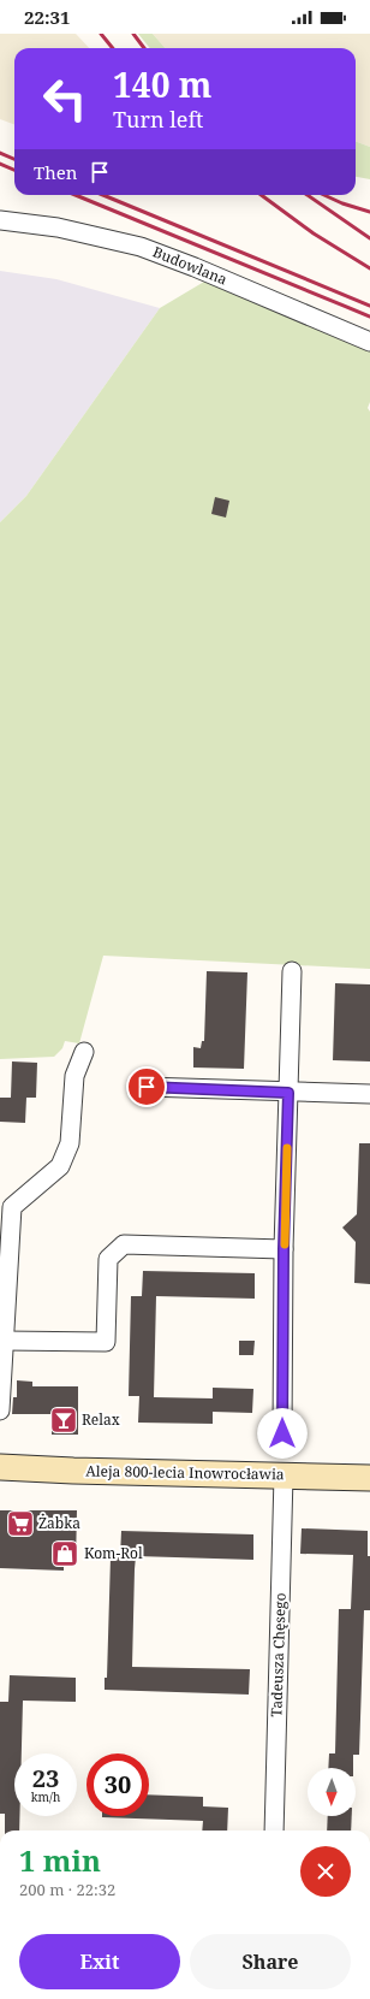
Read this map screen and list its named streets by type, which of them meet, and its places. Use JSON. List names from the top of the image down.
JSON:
{
  "streets": {
    "street": ["Budowlana", "Aleja 800-lecia Inowrocławia", "Tadeusza Chęsego"]
  },
  "crossings": [
    ["Aleja 800-lecia Inowrocławia", "Tadeusza Chęsego"]
  ],
  "places": {
    "bar": ["Relax"],
    "supermarket": ["Żabka"],
    "shop": ["Kom-Rol"]
  },
  "north": "bottom",
  "page": {
    "status": "22:31",
    "turn": ["140 m", "Turn left"],
    "then": "Then",
    "speed": "23 km/h",
    "limit": "30",
    "heading": ["1 min", "200 m · 22:32"],
    "buttons": ["Exit", "Share"]
  }
}
